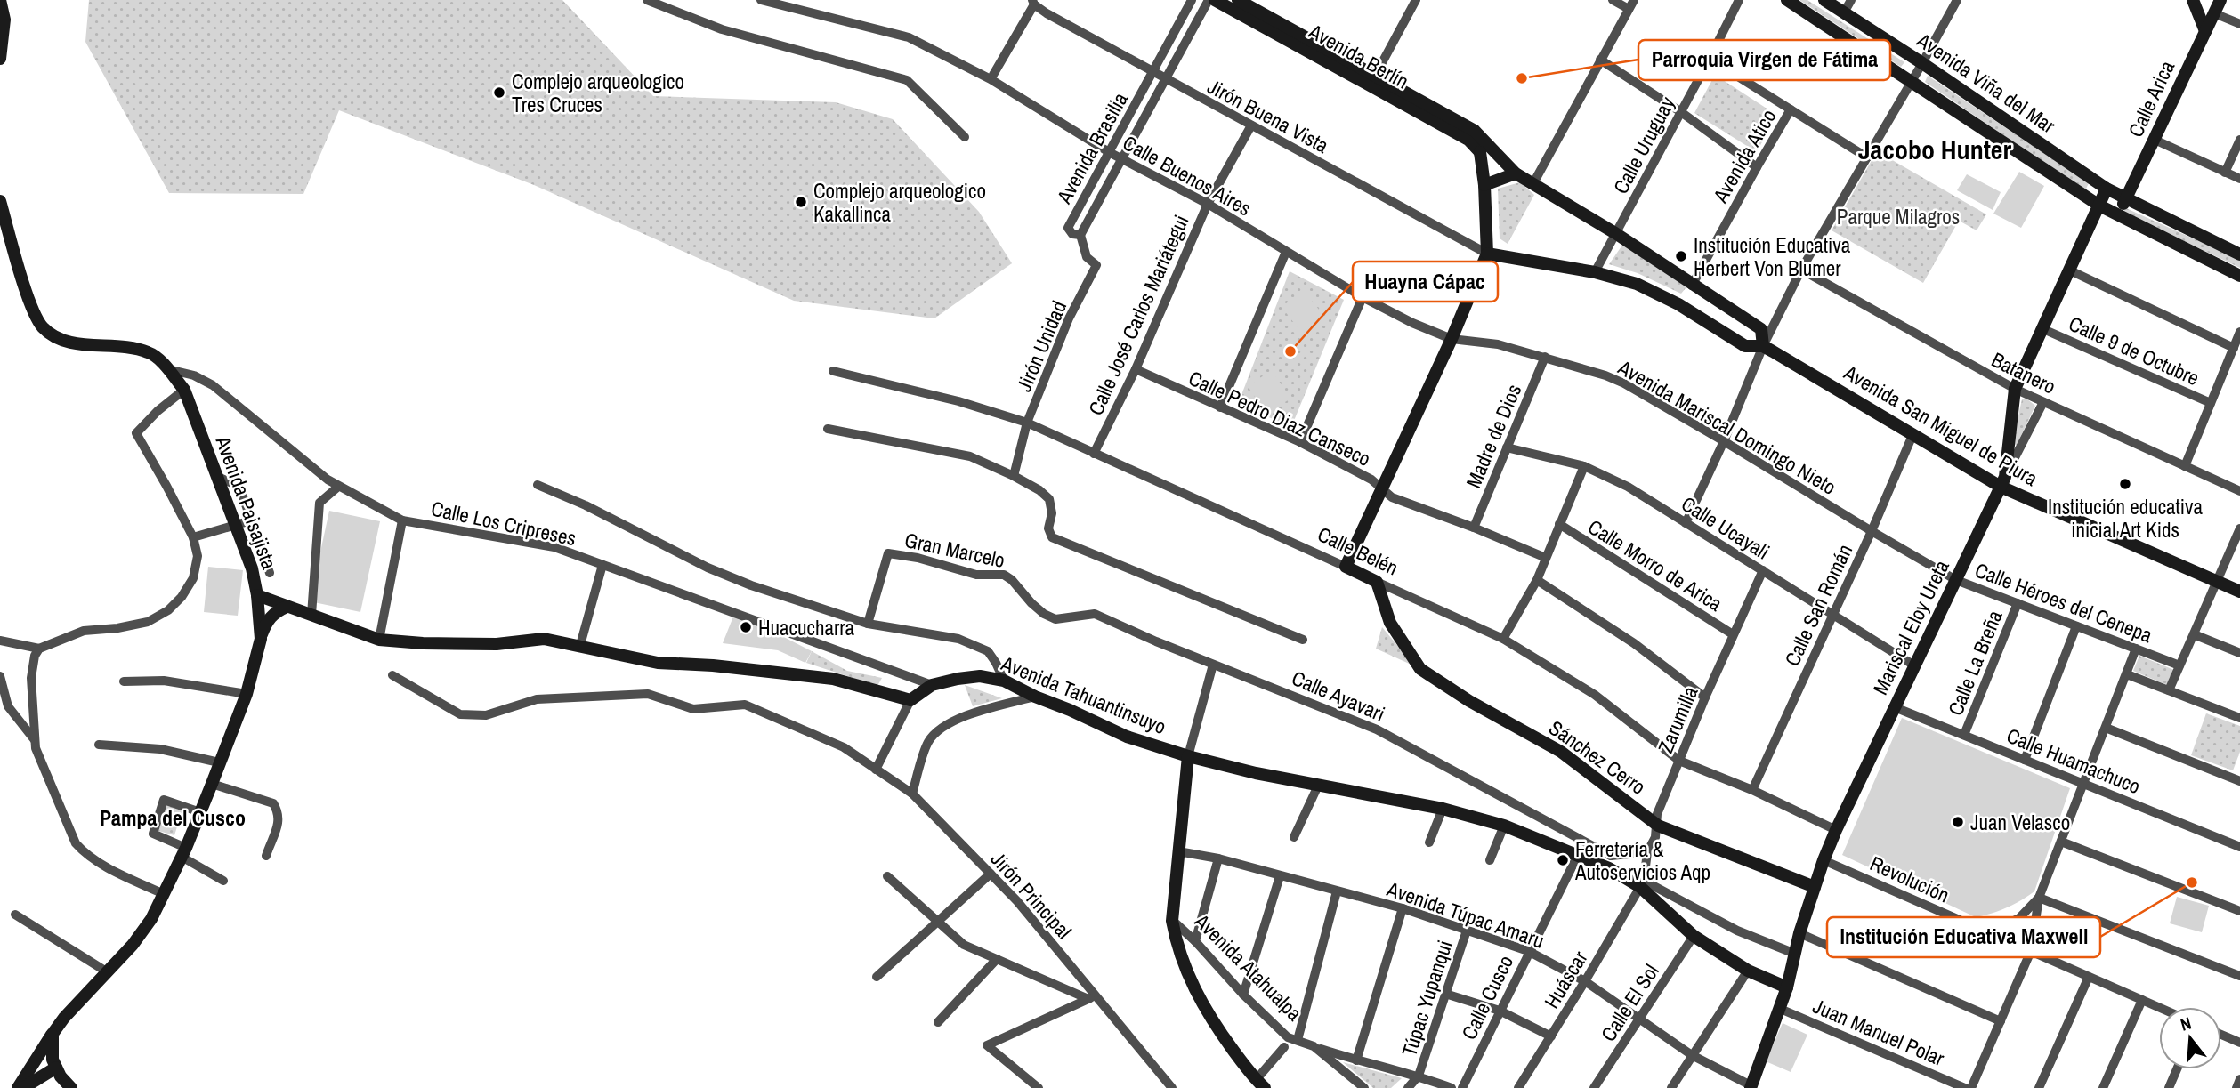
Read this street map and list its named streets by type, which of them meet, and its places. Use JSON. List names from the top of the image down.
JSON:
{
  "streets": {
    "street": [
      "Avenida Berlín",
      "Avenida Viña del Mar",
      "Calle Arica",
      "Jirón Buena Vista",
      "Calle Uruguay",
      "Avenida Brasilia",
      "Avenida Atico",
      "Calle Buenos Aires",
      "Calle José Carlos Mariátegui",
      "Jirón Unidad",
      "Calle 9 de Octubre",
      "Batanero",
      "Calle Pedro Diaz Canseco",
      "Avenida San Miguel de Piura",
      "Avenida Mariscal Domingo Nieto",
      "Madre de Dios",
      "Avenida Paisajista",
      "Calle Los Cripreses",
      "Calle Ucayali",
      "Gran Marcelo",
      "Calle Belén",
      "Calle Morro de Arica",
      "Calle Héroes del Cenepa",
      "Calle San Román",
      "Mariscal Eloy Ureta",
      "Calle La Breña",
      "Avenida Tahuantinsuyo",
      "Calle Ayavari",
      "Zarumilla",
      "Sánchez Cerro",
      "Calle Huamachuco",
      "Revolución",
      "Jirón Principal",
      "Avenida Túpac Amaru",
      "Avenida Atahualpa",
      "Huáscar",
      "Calle Cusco",
      "Túpac Yupanqui",
      "Calle El Sol",
      "Juan Manuel Polar"
    ]
  },
  "crossings": [
    ["Avenida Viña del Mar", "Calle Arica"],
    ["Avenida Viña del Mar", "Mariscal Eloy Ureta"],
    ["Jirón Buena Vista", "Avenida Brasilia"],
    ["Jirón Buena Vista", "Calle José Carlos Mariátegui"],
    ["Jirón Buena Vista", "Avenida San Miguel de Piura"],
    ["Calle Uruguay", "Avenida San Miguel de Piura"],
    ["Avenida Brasilia", "Calle Buenos Aires"],
    ["Avenida Brasilia", "Jirón Unidad"],
    ["Calle Buenos Aires", "Calle José Carlos Mariátegui"],
    ["Calle Buenos Aires", "Avenida Mariscal Domingo Nieto"],
    ["Calle José Carlos Mariátegui", "Calle Pedro Diaz Canseco"],
    ["Calle José Carlos Mariátegui", "Calle Belén"],
    ["Jirón Unidad", "Calle Belén"],
    ["Calle 9 de Octubre", "Mariscal Eloy Ureta"],
    ["Batanero", "Mariscal Eloy Ureta"],
    ["Calle Pedro Diaz Canseco", "Madre de Dios"],
    ["Avenida San Miguel de Piura", "Calle San Román"],
    ["Avenida San Miguel de Piura", "Mariscal Eloy Ureta"],
    ["Avenida Mariscal Domingo Nieto", "Madre de Dios"],
    ["Avenida Mariscal Domingo Nieto", "Calle Héroes del Cenepa"],
    ["Avenida Mariscal Domingo Nieto", "Calle San Román"],
    ["Madre de Dios", "Calle Ucayali"],
    ["Avenida Paisajista", "Calle Los Cripreses"],
    ["Calle Los Cripreses", "Avenida Tahuantinsuyo"],
    ["Calle Ucayali", "Calle San Román"],
    ["Calle Ucayali", "Mariscal Eloy Ureta"],
    ["Calle Ucayali", "Zarumilla"],
    ["Gran Marcelo", "Calle Ayavari"],
    ["Calle Belén", "Calle San Román"],
    ["Calle Belén", "Mariscal Eloy Ureta"],
    ["Calle Belén", "Zarumilla"],
    ["Calle Belén", "Sánchez Cerro"],
    ["Calle Morro de Arica", "Zarumilla"],
    ["Calle Héroes del Cenepa", "Calle San Román"],
    ["Calle Héroes del Cenepa", "Mariscal Eloy Ureta"],
    ["Calle Héroes del Cenepa", "Calle La Breña"],
    ["Mariscal Eloy Ureta", "Avenida Tahuantinsuyo"],
    ["Mariscal Eloy Ureta", "Sánchez Cerro"],
    ["Mariscal Eloy Ureta", "Calle Huamachuco"],
    ["Mariscal Eloy Ureta", "Revolución"],
    ["Mariscal Eloy Ureta", "Avenida Túpac Amaru"],
    ["Mariscal Eloy Ureta", "Juan Manuel Polar"],
    ["Calle La Breña", "Calle Huamachuco"],
    ["Avenida Tahuantinsuyo", "Calle Ayavari"],
    ["Avenida Tahuantinsuyo", "Zarumilla"],
    ["Avenida Tahuantinsuyo", "Avenida Atahualpa"],
    ["Avenida Tahuantinsuyo", "Huáscar"],
    ["Avenida Tahuantinsuyo", "Calle Cusco"],
    ["Avenida Tahuantinsuyo", "Calle El Sol"],
    ["Zarumilla", "Sánchez Cerro"],
    ["Zarumilla", "Huáscar"],
    ["Avenida Túpac Amaru", "Avenida Atahualpa"],
    ["Avenida Túpac Amaru", "Huáscar"],
    ["Avenida Túpac Amaru", "Calle Cusco"],
    ["Avenida Túpac Amaru", "Túpac Yupanqui"],
    ["Avenida Túpac Amaru", "Calle El Sol"]
  ],
  "districts": ["Jacobo Hunter", "Pampa del Cusco"],
  "parks": ["Parque Milagros"],
  "places": [
    "Parroquia Virgen de Fátima",
    "Complejo arqueologico Tres Cruces",
    "Complejo arqueologico Kakallinca",
    "Institución Educativa Herbert Von Blumer",
    "Huayna Cápac",
    "Institución educativa inicial Art Kids",
    "Huacucharra",
    "Juan Velasco",
    "Ferretería & Autoservicios Aqp",
    "Institución Educativa Maxwell"
  ],
  "north": "top"
}
